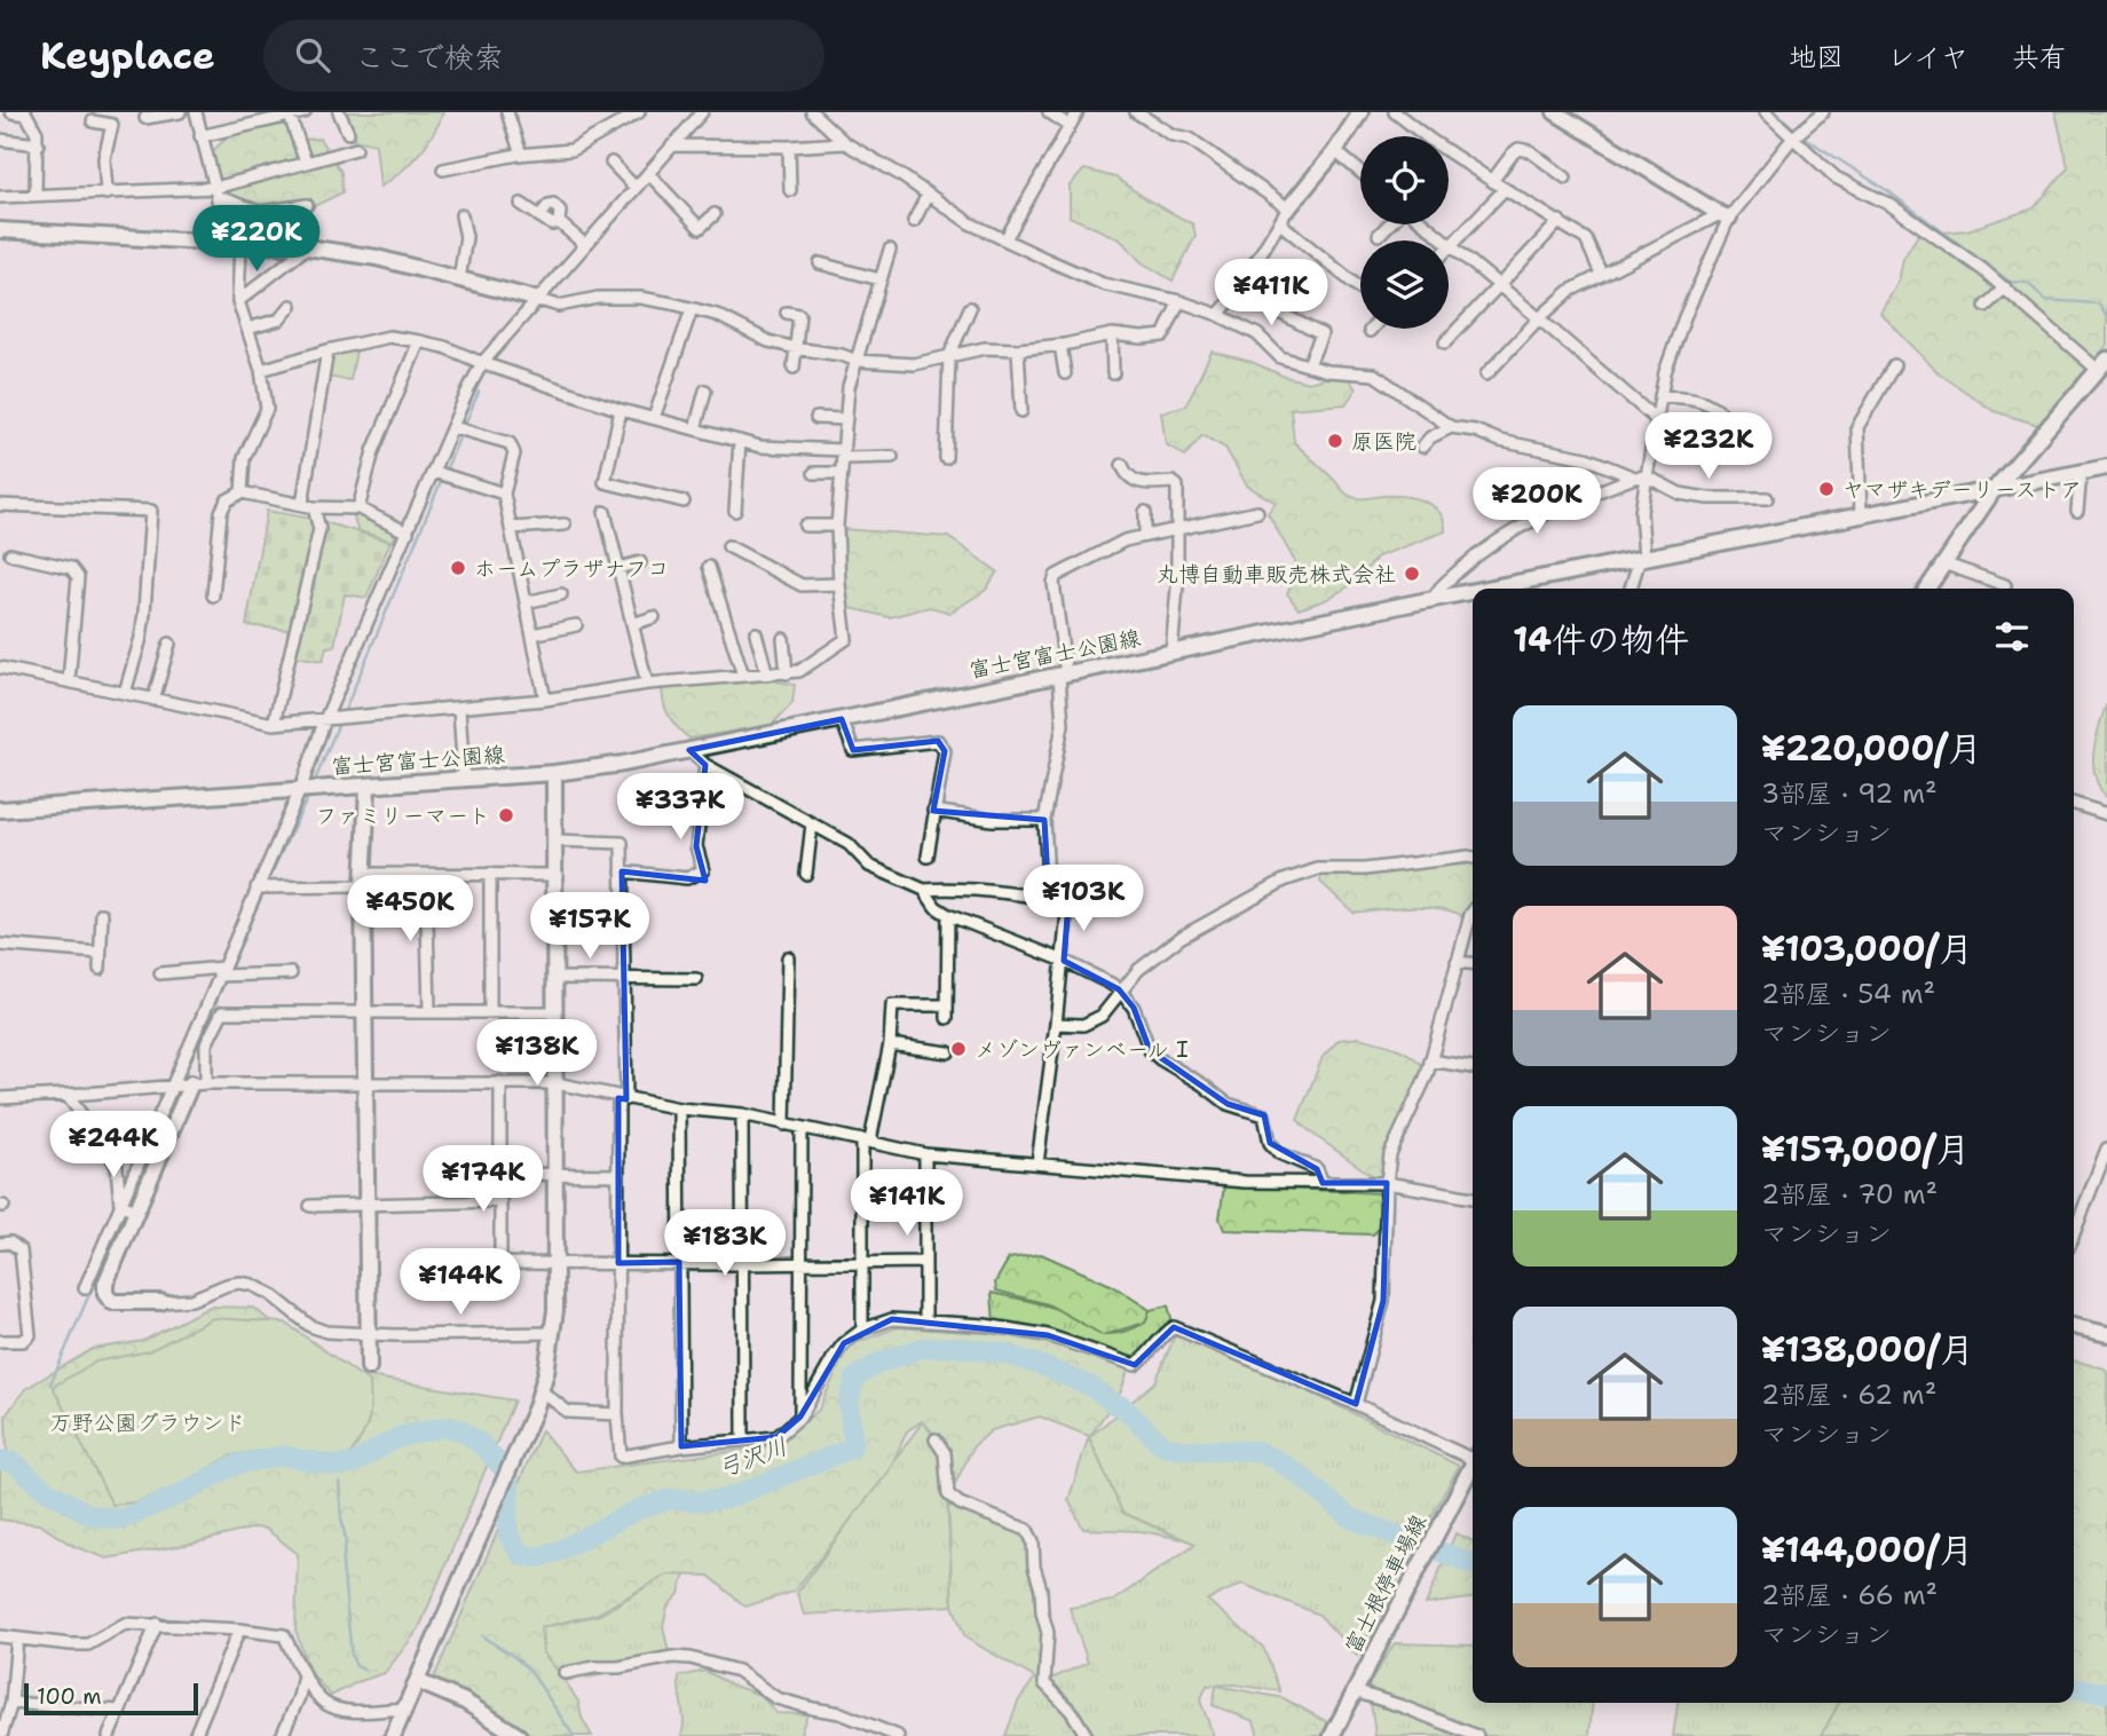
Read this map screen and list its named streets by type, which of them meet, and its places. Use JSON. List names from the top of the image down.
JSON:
{
  "streets": {
    "street": ["富士宮富士公園線", "富士根停車場線"]
  },
  "water": ["弓沢川"],
  "parks": ["万野公園グラウンド"],
  "places": [
    "原医院",
    "ヤマザキデーリーストア",
    "ホームプラザナフコ",
    "丸博自動車販売株式会社",
    "ファミリーマート",
    "メゾンヴァンベール I"
  ],
  "scale_bar": "100 m",
  "page": {
    "header": "Keyplace",
    "search": "ここで検索",
    "nav": ["地図", "レイヤ", "共有"],
    "price": [
      "¥220K",
      "¥411K",
      "¥232K",
      "¥200K",
      "¥337K",
      "¥103K",
      "¥450K",
      "¥157K",
      "¥138K",
      "¥244K",
      "¥174K",
      "¥141K",
      "¥183K",
      "¥144K"
    ],
    "heading": "14件の物件",
    "list": [
      {
        "name": "¥220,000/月",
        "note": "3部屋 · 92 m² · マンション"
      },
      {
        "name": "¥103,000/月",
        "note": "2部屋 · 54 m² · マンション"
      },
      {
        "name": "¥157,000/月",
        "note": "2部屋 · 70 m² · マンション"
      },
      {
        "name": "¥138,000/月",
        "note": "2部屋 · 62 m² · マンション"
      },
      {
        "name": "¥144,000/月",
        "note": "2部屋 · 66 m² · マンション"
      }
    ],
    "scale": "100 m"
  }
}
